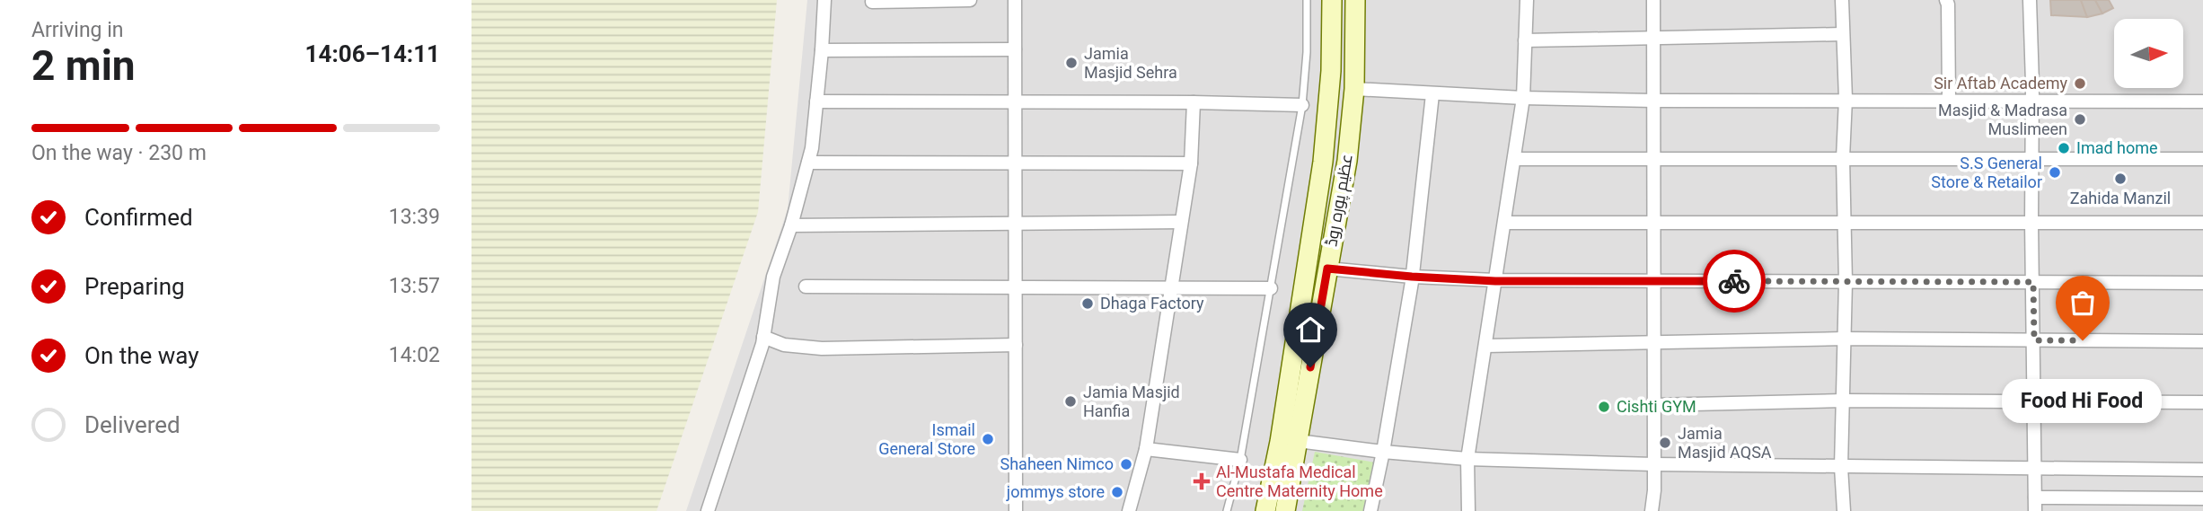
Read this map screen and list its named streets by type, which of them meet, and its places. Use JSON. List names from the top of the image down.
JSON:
{
  "streets": {
    "main road": ["عظیم پورہ روڈ"]
  },
  "places": {
    "other": [
      "Jamia Masjid Sehra",
      "Sir Aftab Academy",
      "Masjid & Madrasa Muslimeen",
      "Imad home",
      "S.S General Store & Retailor",
      "Zahida Manzil",
      "Dhaga Factory",
      "Food Hi Food",
      "Jamia Masjid Hanfia",
      "Cishti GYM",
      "Ismail General Store",
      "Jamia Masjid AQSA",
      "Shaheen Nimco",
      "jommys store"
    ],
    "health": ["Al-Mustafa Medical Centre Maternity Home"]
  },
  "north": "right",
  "page": {
    "heading": ["2 min", "Arriving in", "14:06–14:11"],
    "bar": "On the way · 230 m",
    "list": [
      ["Confirmed", "13:39"],
      ["Preparing", "13:57"],
      ["On the way", "14:02"],
      "Delivered"
    ],
    "bubble": "Food Hi Food"
  }
}
